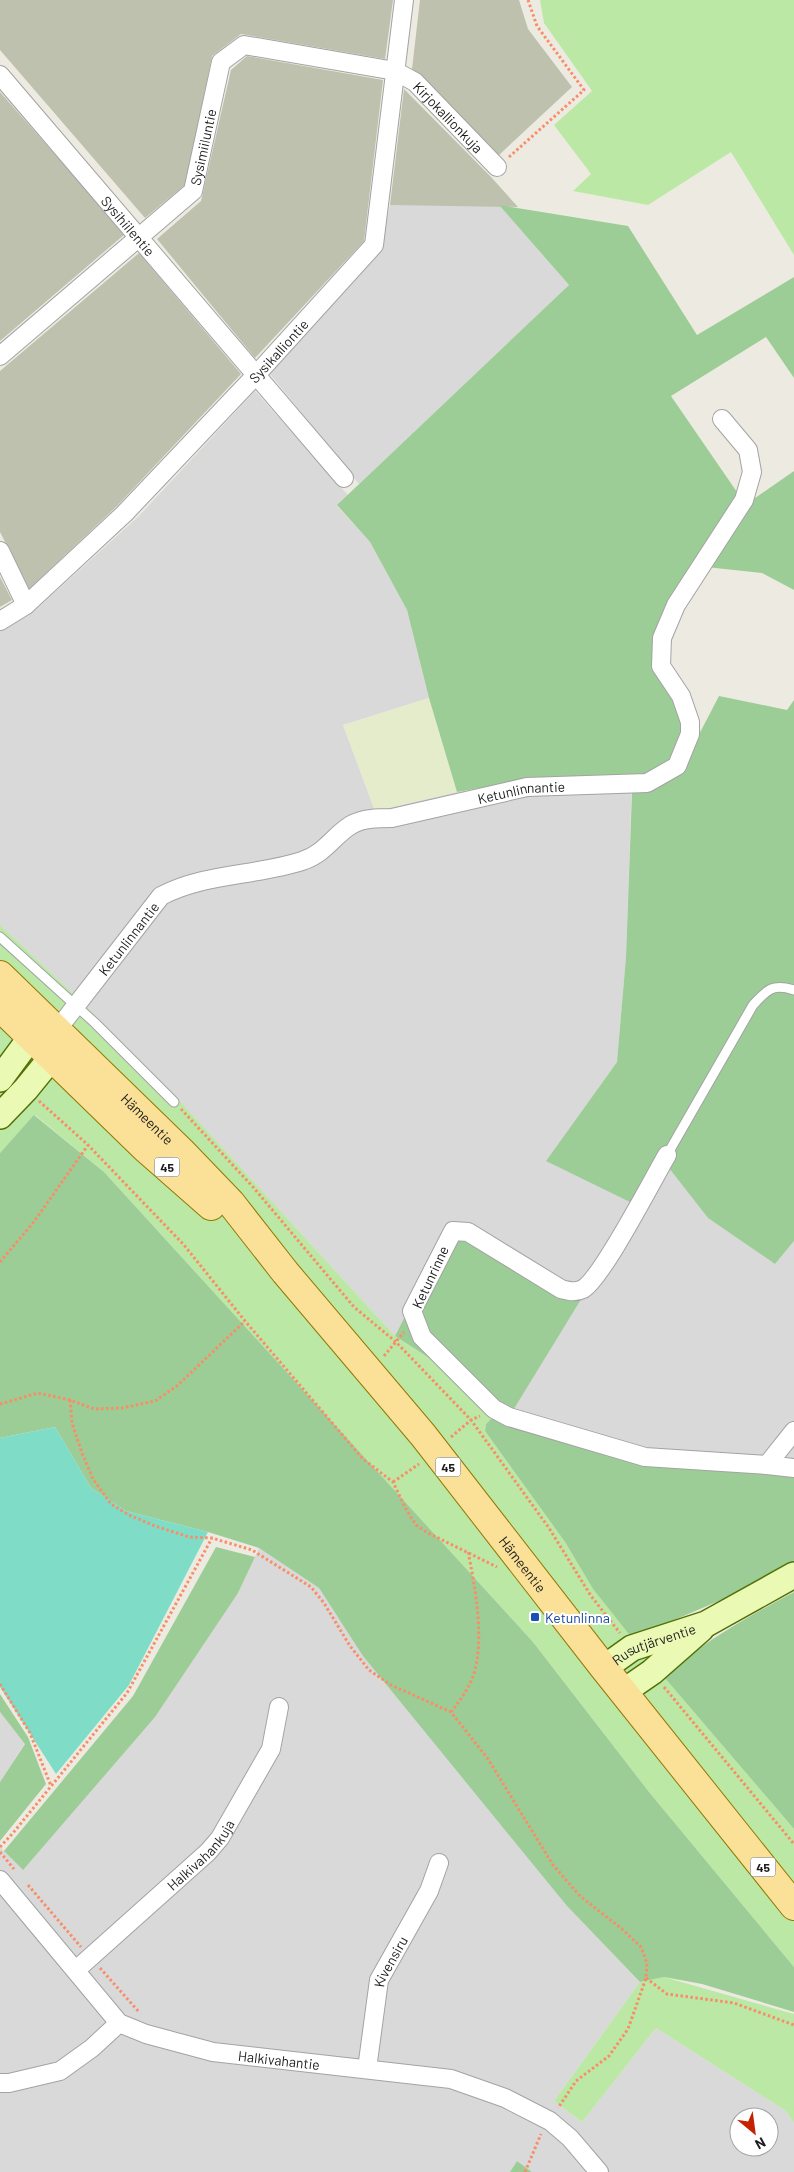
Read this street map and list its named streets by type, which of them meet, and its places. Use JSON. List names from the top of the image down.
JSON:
{
  "streets": {
    "main road": ["Hämeentie", "45", "Rusutjärventie"],
    "street": [
      "Kirjokallionkuja",
      "Sysimiiluntie",
      "Sysihiilentie",
      "Sysikalliontie",
      "Ketunlinnantie",
      "Ketunrinne",
      "Halkivahankuja",
      "Kivensiru",
      "Halkivahantie"
    ]
  },
  "crossings": [
    ["Kirjokallionkuja", "Sysimiiluntie"],
    ["Kirjokallionkuja", "Sysikalliontie"],
    ["Sysimiiluntie", "Sysihiilentie"],
    ["Sysimiiluntie", "Sysikalliontie"],
    ["Sysihiilentie", "Sysikalliontie"],
    ["Ketunlinnantie", "Hämeentie"],
    ["Hämeentie", "Rusutjärventie"],
    ["Halkivahankuja", "Halkivahantie"],
    ["Kivensiru", "Halkivahantie"]
  ],
  "places": {
    "transit": ["Ketunlinna"]
  },
  "north": "bottom right"
}
